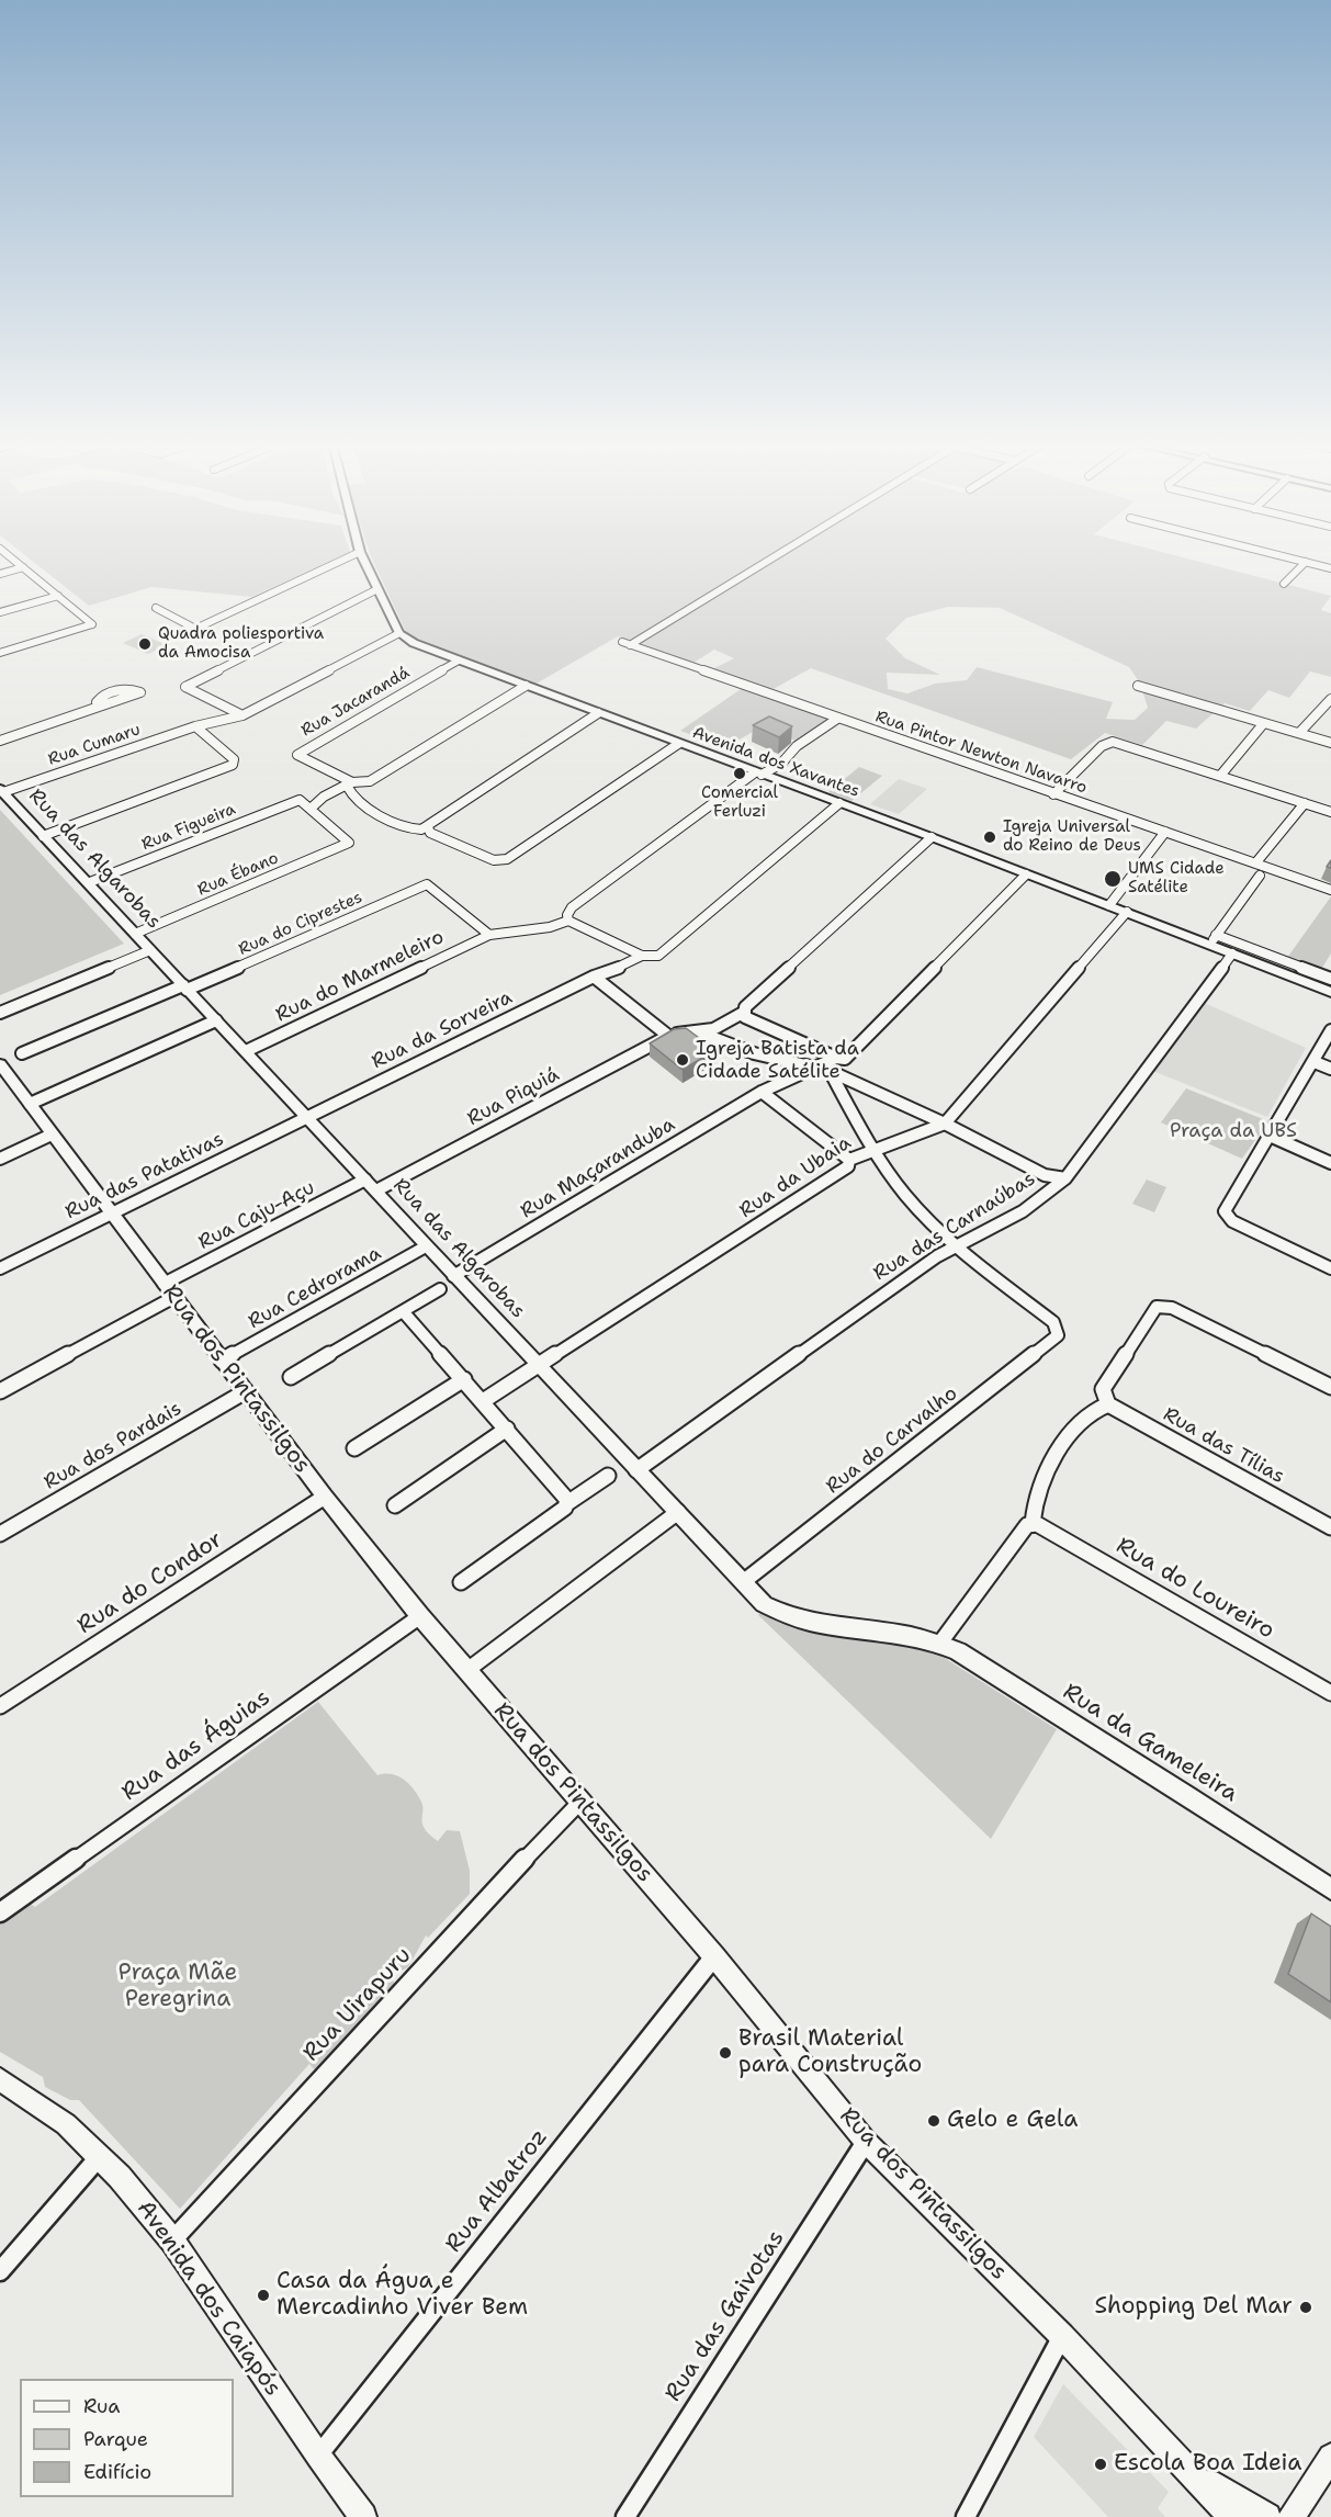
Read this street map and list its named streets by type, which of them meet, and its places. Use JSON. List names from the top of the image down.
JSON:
{
  "streets": {
    "street": [
      "Rua Jacarandá",
      "Rua Cumaru",
      "Rua Pintor Newton Navarro",
      "Avenida dos Xavantes",
      "Rua Figueira",
      "Rua das Algarobas",
      "Rua Ébano",
      "Rua do Ciprestes",
      "Rua do Marmeleiro",
      "Rua da Sorveira",
      "Rua Piquiá",
      "Rua Maçaranduba",
      "Rua das Patativas",
      "Rua da Ubaia",
      "Rua Caju-Açu",
      "Rua das Carnaúbas",
      "Rua Cedrorama",
      "Rua dos Pintassilgos",
      "Rua do Carvalho",
      "Rua dos Pardais",
      "Rua das Tílias",
      "Rua do Condor",
      "Rua do Loureiro",
      "Rua da Gameleira",
      "Rua das Águias",
      "Rua Uirapuru",
      "Rua Albatroz",
      "Avenida dos Caiapós",
      "Rua das Gaivotas"
    ]
  },
  "crossings": [
    ["Rua Jacarandá", "Avenida dos Xavantes"],
    ["Rua Cumaru", "Rua das Algarobas"],
    ["Avenida dos Xavantes", "Rua da Sorveira"],
    ["Avenida dos Xavantes", "Rua das Carnaúbas"],
    ["Rua Figueira", "Rua das Algarobas"],
    ["Rua Figueira", "Rua Ébano"],
    ["Rua das Algarobas", "Rua Ébano"],
    ["Rua das Algarobas", "Rua do Ciprestes"],
    ["Rua das Algarobas", "Rua do Marmeleiro"],
    ["Rua das Algarobas", "Rua da Sorveira"],
    ["Rua das Algarobas", "Rua Piquiá"],
    ["Rua das Algarobas", "Rua Maçaranduba"],
    ["Rua das Algarobas", "Rua das Patativas"],
    ["Rua das Algarobas", "Rua da Ubaia"],
    ["Rua das Algarobas", "Rua Caju-Açu"],
    ["Rua das Algarobas", "Rua das Carnaúbas"],
    ["Rua das Algarobas", "Rua Cedrorama"],
    ["Rua das Algarobas", "Rua do Carvalho"],
    ["Rua das Algarobas", "Rua da Gameleira"],
    ["Rua do Ciprestes", "Rua do Marmeleiro"],
    ["Rua da Sorveira", "Rua das Patativas"],
    ["Rua das Patativas", "Rua dos Pintassilgos"],
    ["Rua Caju-Açu", "Rua dos Pintassilgos"],
    ["Rua das Carnaúbas", "Rua do Carvalho"],
    ["Rua Cedrorama", "Rua dos Pintassilgos"],
    ["Rua dos Pintassilgos", "Rua dos Pardais"],
    ["Rua dos Pintassilgos", "Rua do Condor"],
    ["Rua dos Pintassilgos", "Rua das Águias"],
    ["Rua dos Pintassilgos", "Rua Uirapuru"],
    ["Rua dos Pintassilgos", "Rua Albatroz"],
    ["Rua dos Pintassilgos", "Rua das Gaivotas"],
    ["Rua Uirapuru", "Avenida dos Caiapós"],
    ["Rua Albatroz", "Avenida dos Caiapós"]
  ],
  "parks": ["Praça da UBS", "Praça Mãe Peregrina"],
  "places": [
    "Quadra poliesportiva da Amocisa",
    "Comercial Ferluzi",
    "Igreja Universal do Reino de Deus",
    "UMS Cidade Satélite",
    "Igreja Batista da Cidade Satélite",
    "Brasil Material para Construção",
    "Gelo e Gela",
    "Casa da Água e Mercadinho Viver Bem",
    "Shopping Del Mar",
    "Escola Boa Ideia"
  ],
  "legend": ["Rua", "Parque", "Edifício"]
}
